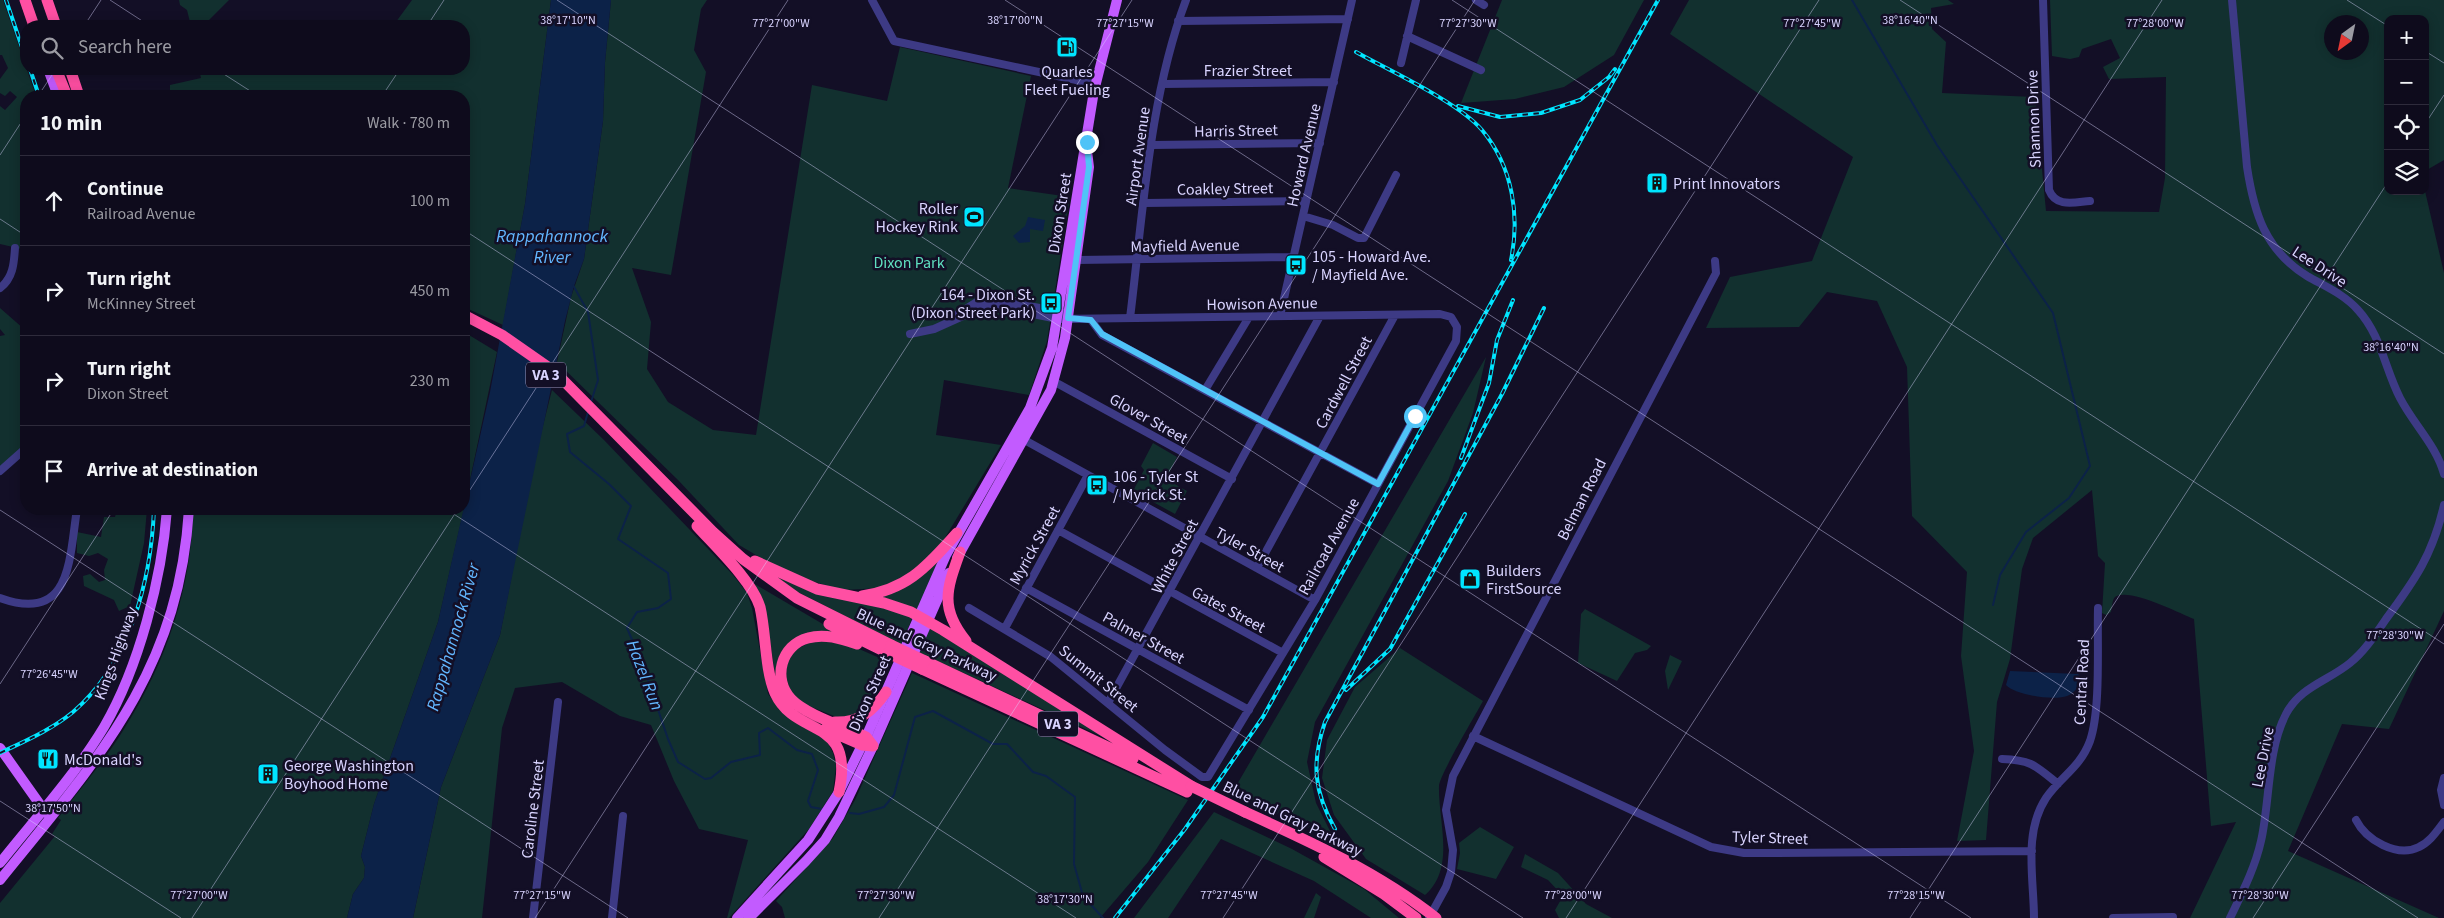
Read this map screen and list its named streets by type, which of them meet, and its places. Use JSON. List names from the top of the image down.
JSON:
{
  "streets": {
    "highway": ["VA 3", "Blue and Gray Parkway"],
    "main road": ["Dixon Street", "Kings Highway"],
    "street": [
      "Frazier Street",
      "Shannon Drive",
      "Harris Street",
      "Howard Avenue",
      "Airport Avenue",
      "Coakley Street",
      "Mayfield Avenue",
      "Lee Drive",
      "Howison Avenue",
      "Cardwell Street",
      "Glover Street",
      "Belman Road",
      "Myrick Street",
      "Railroad Avenue",
      "Tyler Street",
      "White Street",
      "Gates Street",
      "Palmer Street",
      "Summit Street",
      "Central Road",
      "Caroline Street"
    ]
  },
  "crossings": [
    ["Frazier Street", "Howard Avenue"],
    ["Frazier Street", "Airport Avenue"],
    ["Harris Street", "Howard Avenue"],
    ["Harris Street", "Airport Avenue"],
    ["Howard Avenue", "Coakley Street"],
    ["Howard Avenue", "Mayfield Avenue"],
    ["Howard Avenue", "Howison Avenue"],
    ["Airport Avenue", "Coakley Street"],
    ["Airport Avenue", "Mayfield Avenue"],
    ["Airport Avenue", "Howison Avenue"],
    ["Dixon Street", "Mayfield Avenue"],
    ["Dixon Street", "Howison Avenue"],
    ["Dixon Street", "Glover Street"],
    ["Dixon Street", "Tyler Street"],
    ["Howison Avenue", "Cardwell Street"],
    ["Howison Avenue", "Railroad Avenue"],
    ["Howison Avenue", "White Street"],
    ["Cardwell Street", "Tyler Street"],
    ["Glover Street", "White Street"],
    ["Belman Road", "Tyler Street"],
    ["Belman Road", "Blue and Gray Parkway"],
    ["Myrick Street", "Tyler Street"],
    ["Myrick Street", "Gates Street"],
    ["Myrick Street", "Palmer Street"],
    ["Myrick Street", "Summit Street"],
    ["Railroad Avenue", "Tyler Street"],
    ["Railroad Avenue", "Gates Street"],
    ["Railroad Avenue", "Palmer Street"],
    ["Railroad Avenue", "Summit Street"],
    ["Tyler Street", "White Street"],
    ["Tyler Street", "Central Road"],
    ["White Street", "Gates Street"],
    ["White Street", "Palmer Street"],
    ["White Street", "Summit Street"]
  ],
  "water": ["Rappahannock River", "Hazel Run"],
  "parks": ["Dixon Park"],
  "places": {
    "fuel station": ["Quarles Fleet Fueling"],
    "building": ["Print Innovators", "George Washington Boyhood Home"],
    "sports": ["Roller Hockey Rink"],
    "bus stop": ["105 - Howard Ave. / Mayfield Ave.", "164 - Dixon St. (Dixon Street Park)", "106 - Tyler St / Myrick St."],
    "shop": ["Builders FirstSource"],
    "restaurant": ["McDonald's"]
  },
  "north": "bottom left",
  "page": {
    "map_buttons": ["+", "−"],
    "search": "Search here",
    "heading": ["10 min", "Walk · 780 m"],
    "list": [
      ["Continue", "Railroad Avenue", "100 m"],
      ["Turn right", "McKinney Street", "450 m"],
      ["Turn right", "Dixon Street", "230 m"],
      "Arrive at destination"
    ]
  },
  "coordinates": [
    "38°17'10\"N",
    "38°17'00\"N",
    "38°16'40\"N",
    "77°27'00\"W",
    "77°27'15\"W",
    "77°27'30\"W",
    "77°27'45\"W",
    "77°28'00\"W",
    "77°28'30\"W",
    "77°26'45\"W",
    "38°17'50\"N",
    "77°28'15\"W",
    "38°17'30\"N"
  ]
}
